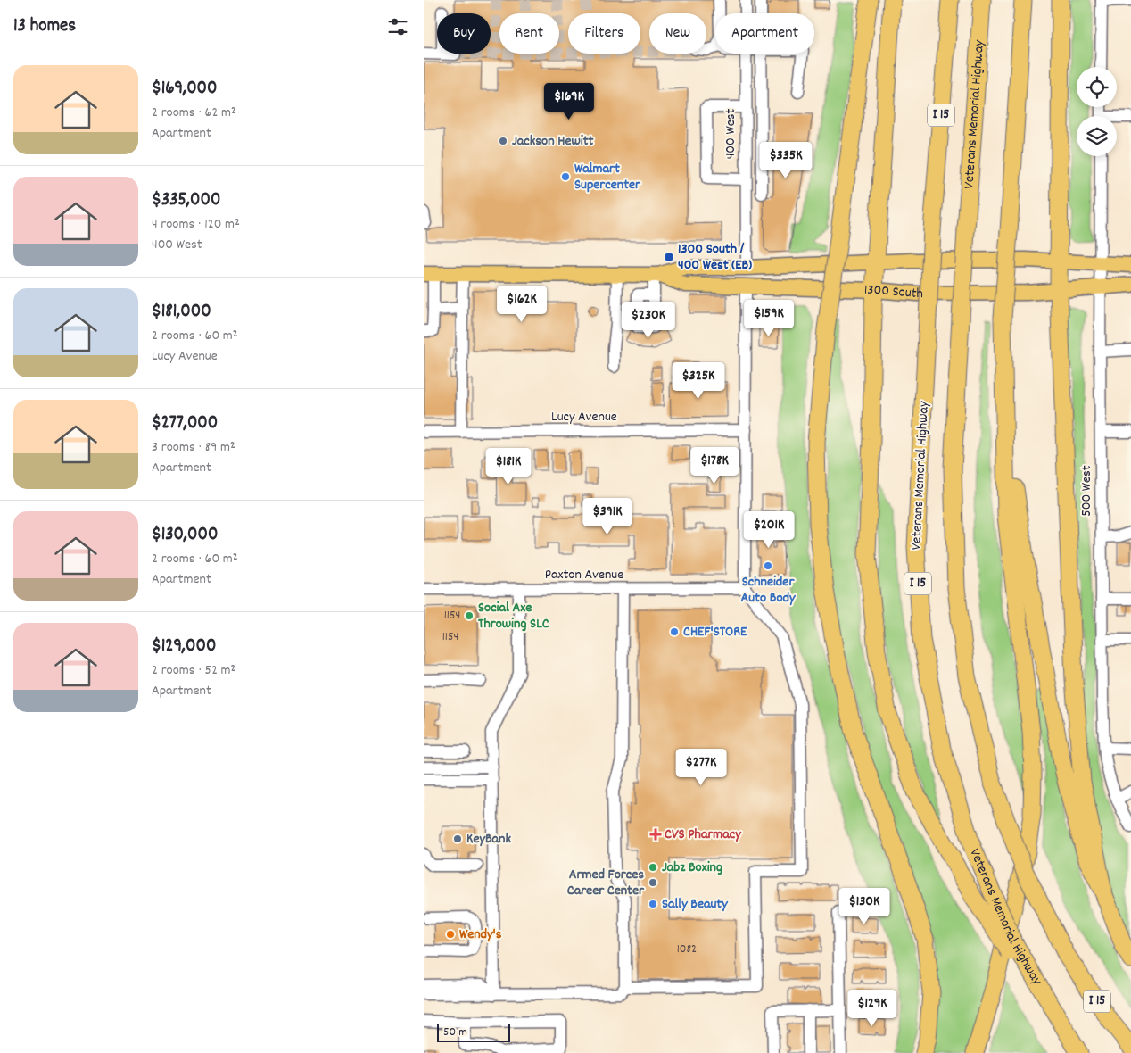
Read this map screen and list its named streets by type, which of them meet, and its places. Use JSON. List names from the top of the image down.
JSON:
{
  "streets": {
    "highway": ["I 15", "Veterans Memorial Highway"],
    "main road": ["1300 South"],
    "street": [
      "400 West",
      "Lucy Avenue",
      "500 West",
      "Paxton Avenue"
    ]
  },
  "crossings": [
    ["400 West", "1300 South"],
    ["1300 South", "500 West"]
  ],
  "places": {
    "other": [
      "Jackson Hewitt",
      "Walmart Supercenter",
      "Schneider Auto Body",
      "Social Axe Throwing SLC",
      "CHEF'STORE",
      "KeyBank",
      "Jabz Boxing",
      "Armed Forces Career Center",
      "Sally Beauty",
      "Wendy's"
    ],
    "transit": ["1300 South / 400 West (EB)"],
    "health": ["CVS Pharmacy"]
  },
  "house_numbers": ["1154", "1154", "1082"],
  "scale_bar": "50 m",
  "page": {
    "heading": "13 homes",
    "chip": [
      "Buy",
      "Rent",
      "Filters",
      "New",
      "Apartment"
    ],
    "list": [
      {
        "name": "$169,000",
        "note": "2 rooms · 62 m² · Apartment"
      },
      {
        "name": "$335,000",
        "note": "4 rooms · 120 m² · 400 West"
      },
      {
        "name": "$181,000",
        "note": "2 rooms · 60 m² · Lucy Avenue"
      },
      {
        "name": "$277,000",
        "note": "3 rooms · 89 m² · Apartment"
      },
      {
        "name": "$130,000",
        "note": "2 rooms · 60 m² · Apartment"
      },
      {
        "name": "$129,000",
        "note": "2 rooms · 52 m² · Apartment"
      }
    ],
    "price": [
      "$169K",
      "$335K",
      "$162K",
      "$159K",
      "$230K",
      "$325K",
      "$178K",
      "$181K",
      "$391K",
      "$201K",
      "$277K",
      "$130K",
      "$129K"
    ],
    "scale": "50 m"
  }
}
